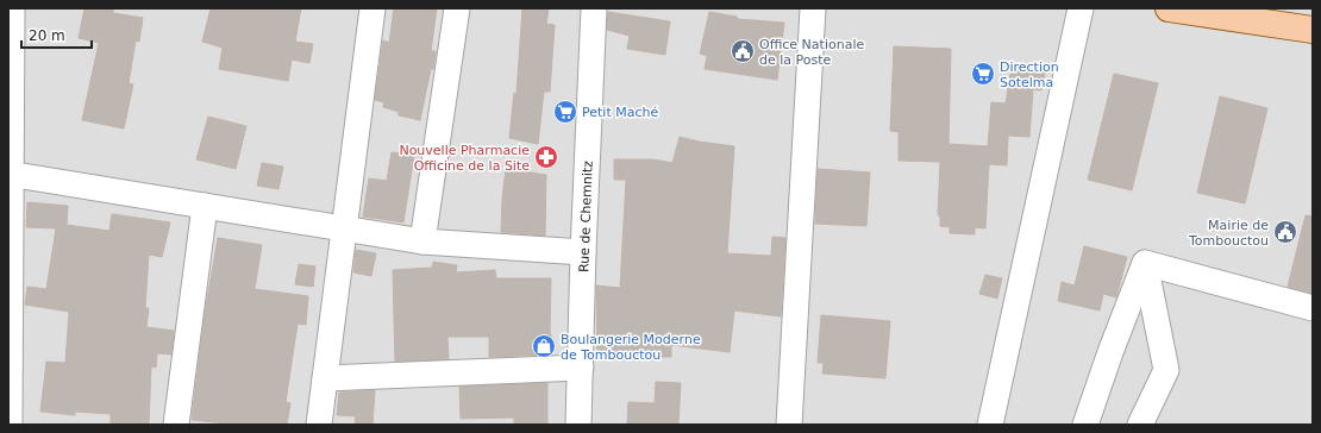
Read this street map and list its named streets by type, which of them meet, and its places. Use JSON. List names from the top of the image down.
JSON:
{
  "streets": {
    "street": ["Rue de Chemnitz"]
  },
  "places": {
    "public building": ["Office Nationale de la Poste", "Mairie de Tombouctou"],
    "supermarket": ["Direction Sotelma", "Petit Maché"],
    "pharmacy": ["Nouvelle Pharmacie Officine de la Site"],
    "shop": ["Boulangerie Moderne de Tombouctou"]
  },
  "scale_bar": "20 m"
}
